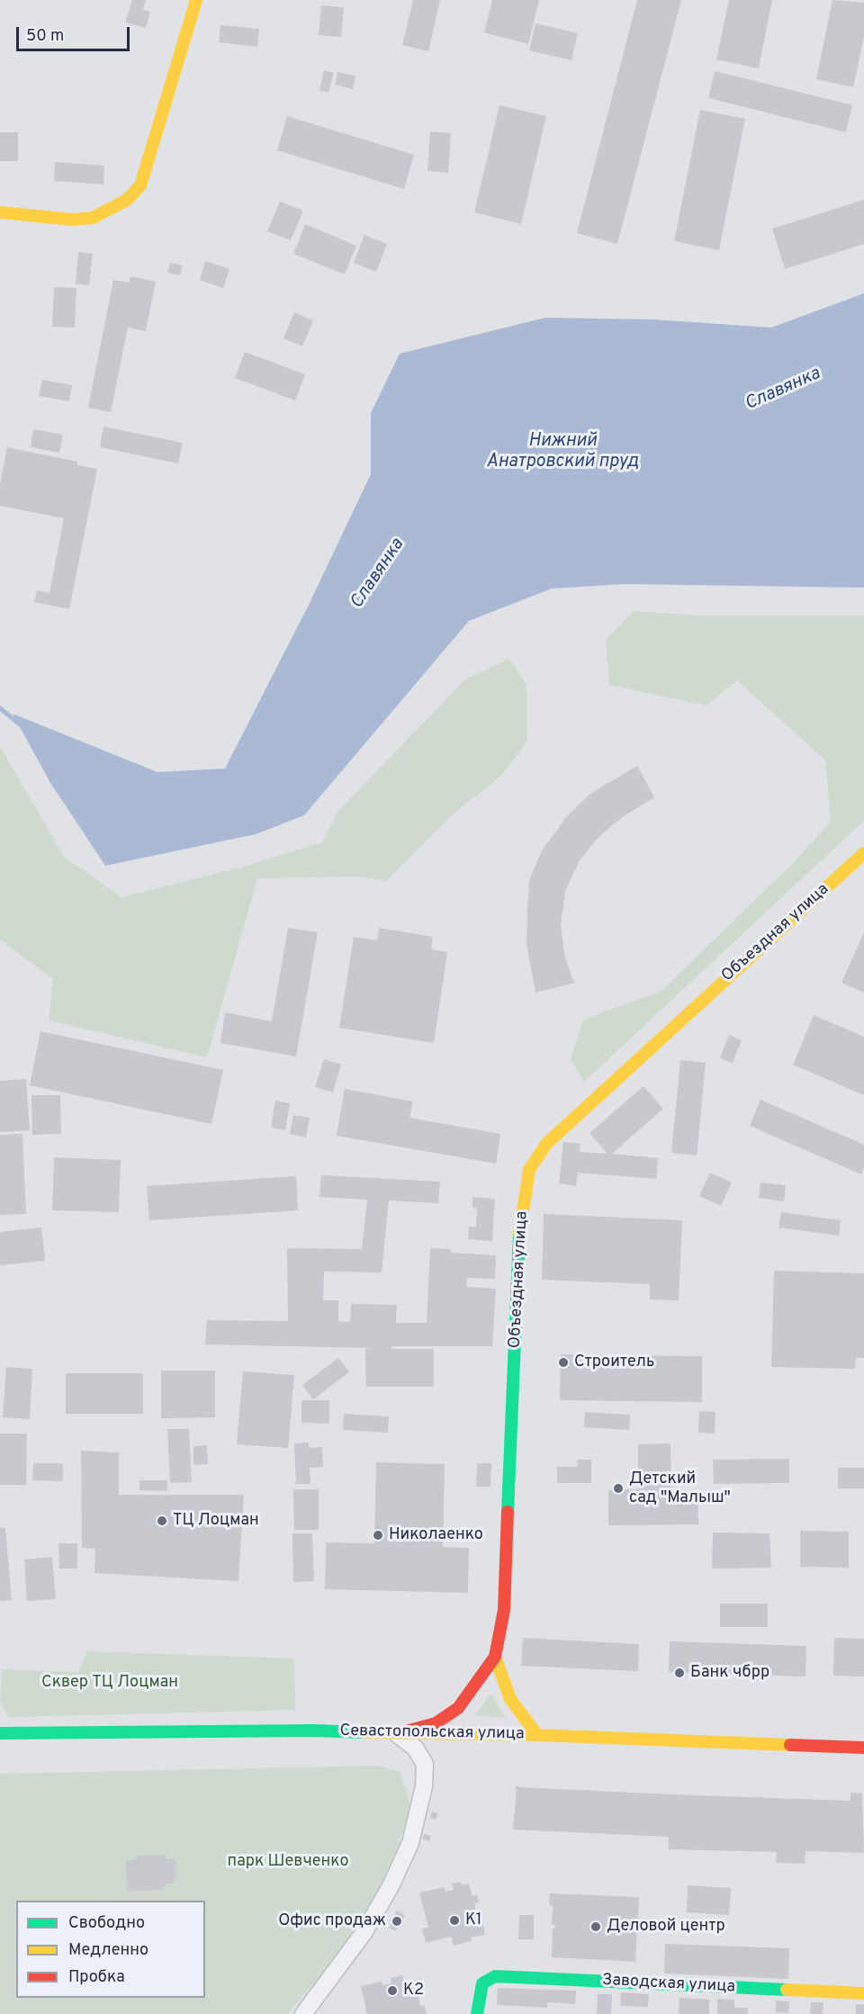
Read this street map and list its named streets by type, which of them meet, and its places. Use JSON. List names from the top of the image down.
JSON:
{
  "streets": {
    "main road": ["Объездная улица", "Севастопольская улица", "Заводская улица"]
  },
  "crossings": [
    ["Объездная улица", "Севастопольская улица"]
  ],
  "water": ["Славянка", "Нижний Анатровский пруд"],
  "parks": ["Сквер ТЦ Лоцман", "парк Шевченко"],
  "places": [
    "Строитель",
    "Детский сад \"Малыш\"",
    "ТЦ Лоцман",
    "Николаенко",
    "Банк чбрр",
    "К1",
    "Офис продаж",
    "Деловой центр",
    "К2"
  ],
  "legend": ["Свободно", "Медленно", "Пробка"],
  "scale_bar": "50 m"
}
